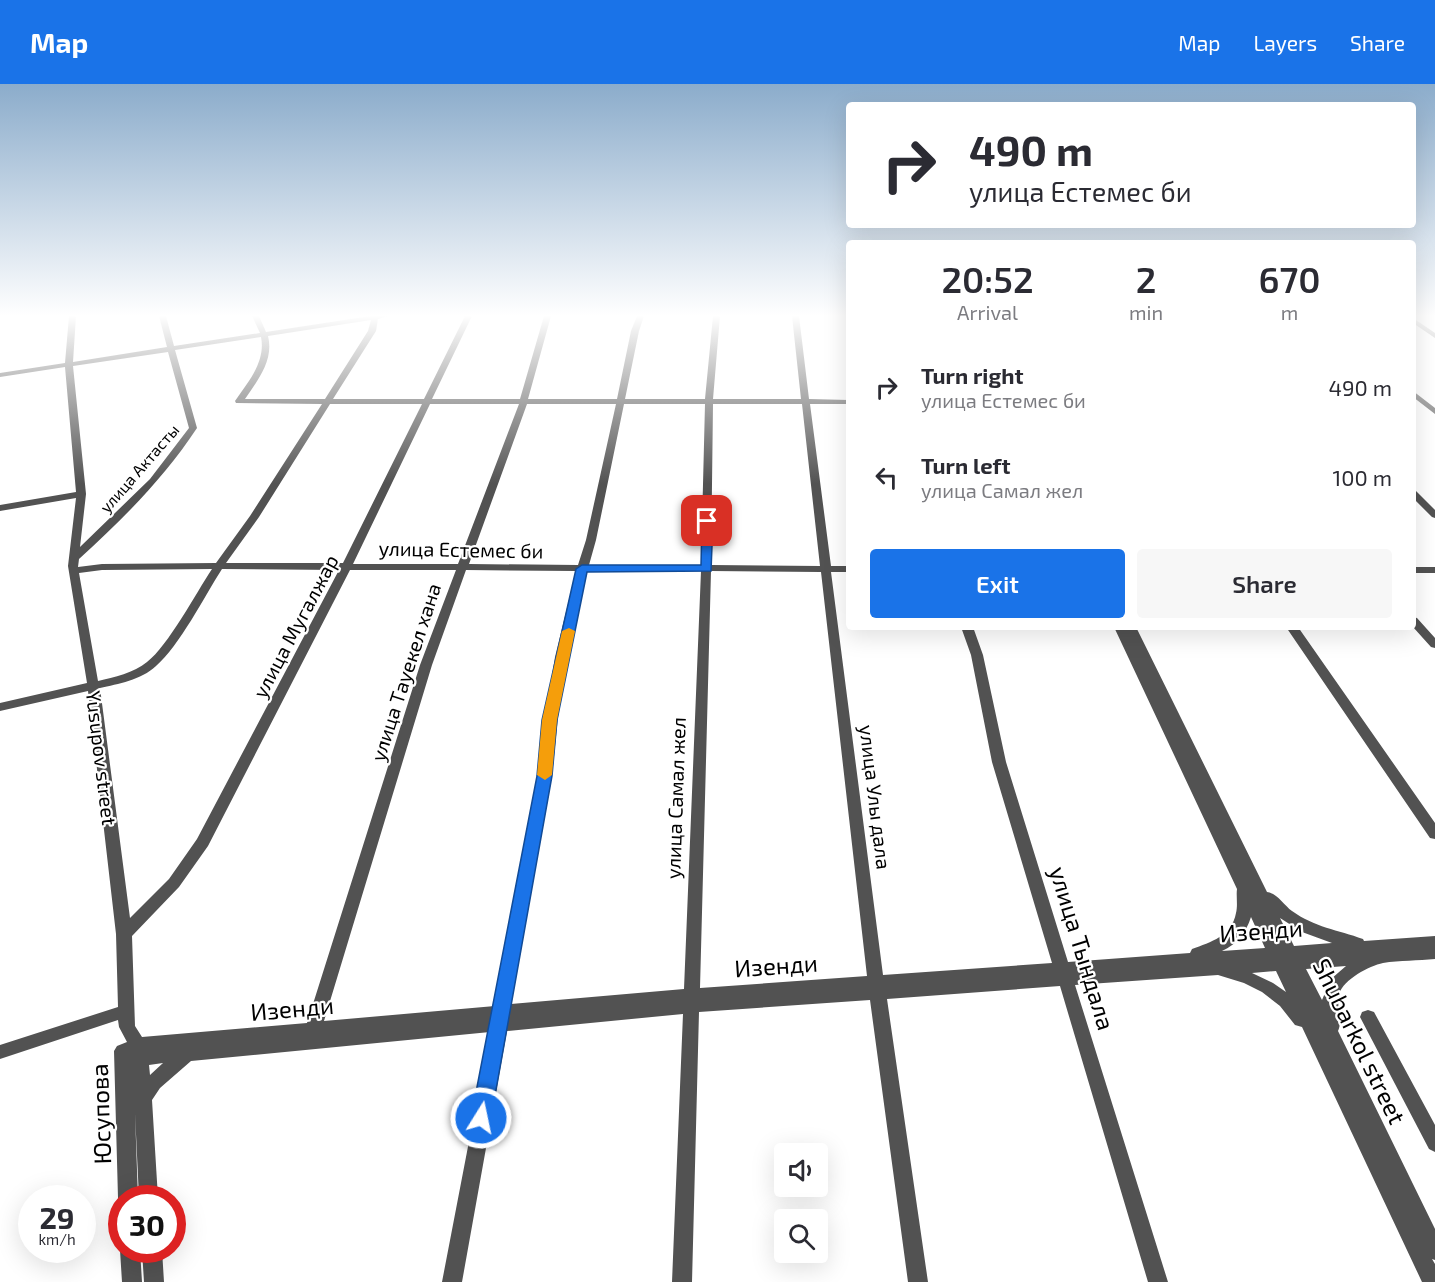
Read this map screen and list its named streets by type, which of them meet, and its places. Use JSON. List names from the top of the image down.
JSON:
{
  "streets": {
    "street": [
      "улица Актасты",
      "улица Естемес би",
      "улица Мугалжар",
      "улица Тауекел хана",
      "Yusupov street",
      "улица Улы дала",
      "улица Самал жел",
      "Изенди",
      "улица Тындала",
      "Shubarkol street",
      "Юсупова"
    ]
  },
  "crossings": [
    ["улица Актасты", "Yusupov street"],
    ["улица Естемес би", "улица Мугалжар"],
    ["улица Естемес би", "улица Тауекел хана"],
    ["улица Естемес би", "Yusupov street"],
    ["улица Естемес би", "улица Улы дала"],
    ["улица Естемес би", "улица Самал жел"],
    ["улица Мугалжар", "Yusupov street"],
    ["улица Тауекел хана", "Изенди"],
    ["Yusupov street", "Юсупова"],
    ["улица Улы дала", "Изенди"],
    ["улица Самал жел", "Изенди"],
    ["Изенди", "улица Тындала"],
    ["Изенди", "Shubarkol street"],
    ["Изенди", "Юсупова"]
  ],
  "page": {
    "header": "Map",
    "nav": ["Map", "Layers", "Share"],
    "turn": ["490 m", "улица Естемес би"],
    "eta": [
      "20:52",
      "Arrival",
      "2",
      "min",
      "670",
      "m"
    ],
    "list": [
      {
        "name": "Turn right",
        "note": "улица Естемес би",
        "value": "490 m"
      },
      {
        "name": "Turn left",
        "note": "улица Самал жел",
        "value": "100 m"
      }
    ],
    "buttons": ["Exit", "Share"],
    "speed": "29 km/h",
    "limit": "30"
  }
}
